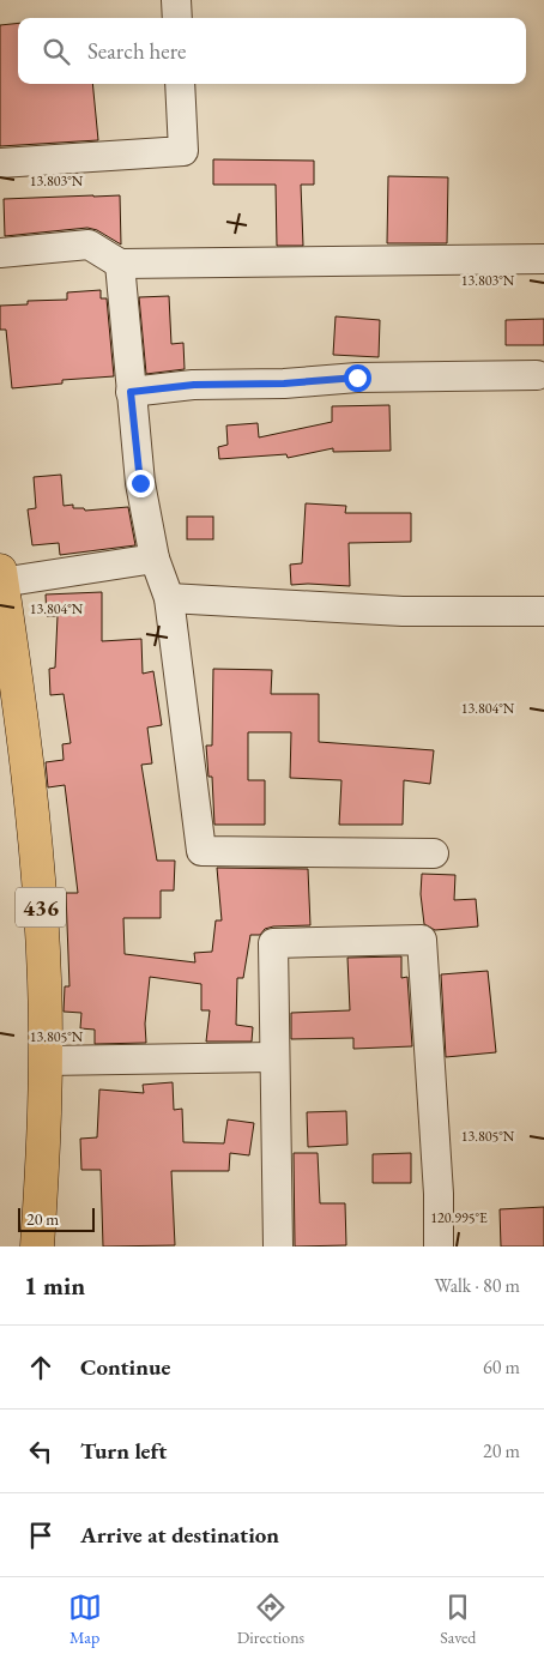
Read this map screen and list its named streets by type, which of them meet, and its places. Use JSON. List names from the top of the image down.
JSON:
{
  "streets": {
    "main road": ["436"]
  },
  "scale_bar": "20 m",
  "page": {
    "search": "Search here",
    "scale": "20 m",
    "heading": ["1 min", "Walk · 80 m"],
    "list": [
      ["Continue", "60 m"],
      ["Turn left", "20 m"],
      "Arrive at destination"
    ],
    "nav": ["Map", "Directions", "Saved"]
  },
  "coordinates": [
    "13.803°N",
    "13.804°N",
    "13.805°N",
    "120.995°E"
  ]
}
